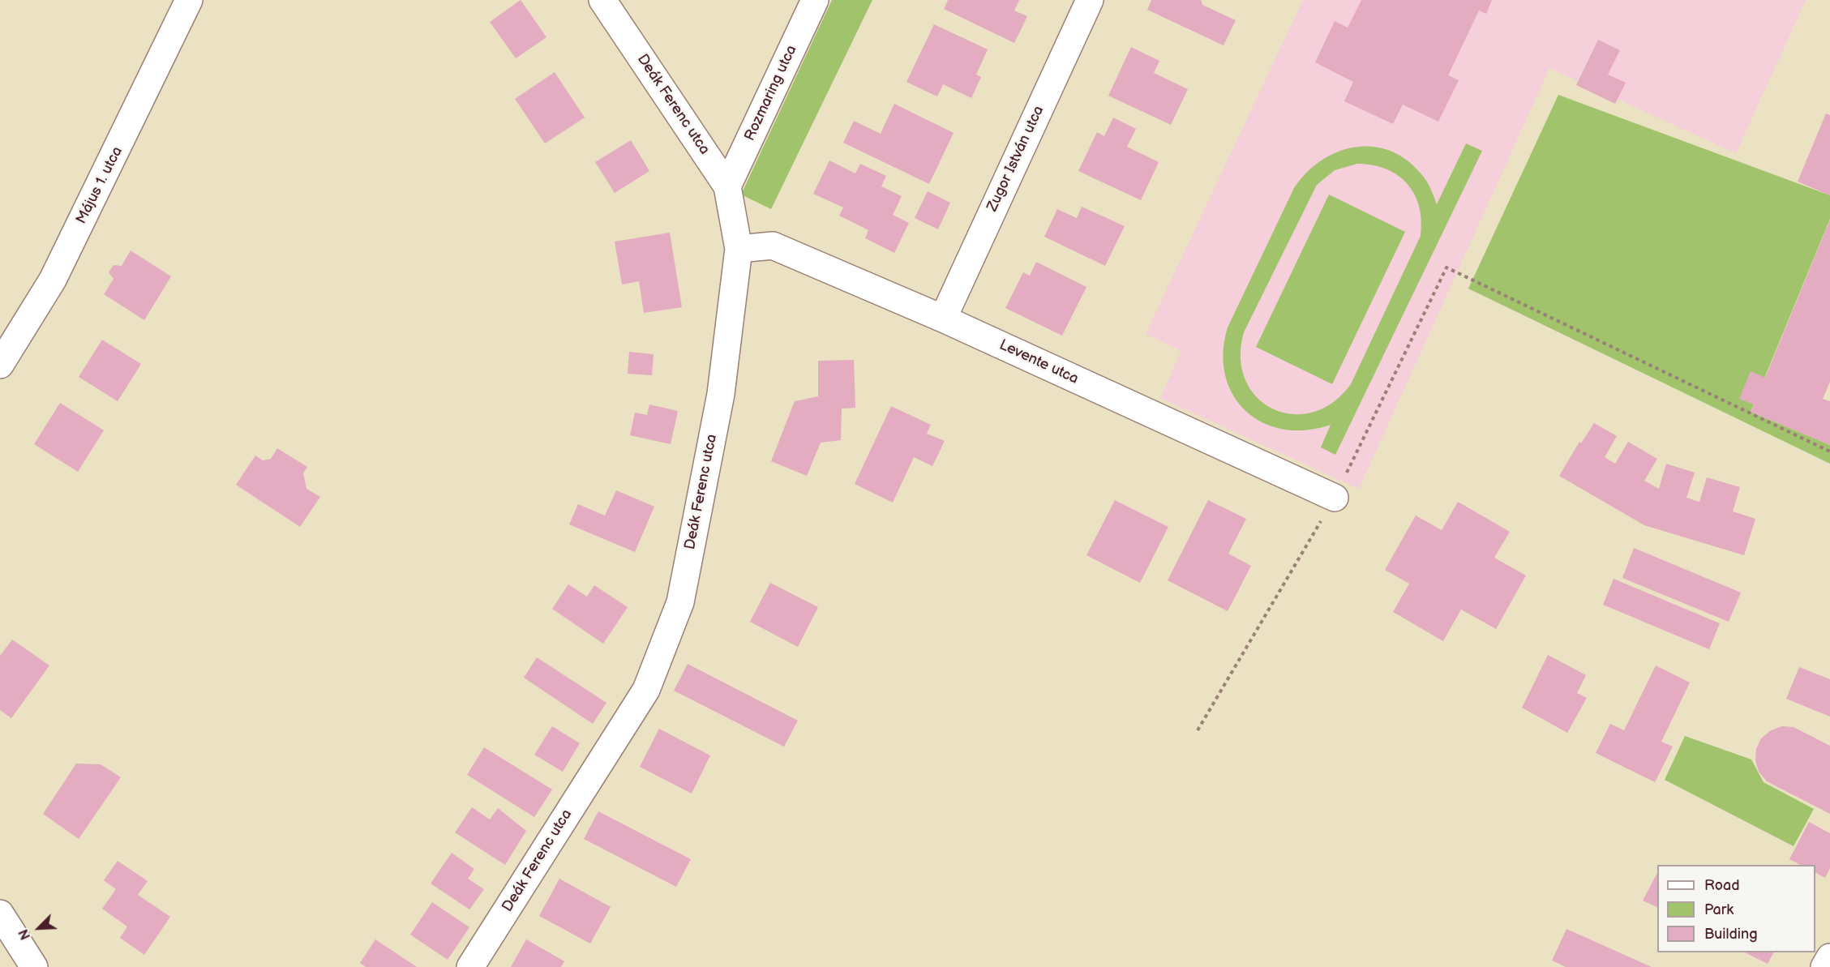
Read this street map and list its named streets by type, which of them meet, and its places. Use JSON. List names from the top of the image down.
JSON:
{
  "streets": {
    "street": [
      "Rozmaring utca",
      "Deák Ferenc utca",
      "Zugor István utca",
      "Május 1. utca",
      "Levente utca"
    ]
  },
  "crossings": [
    ["Rozmaring utca", "Deák Ferenc utca"],
    ["Deák Ferenc utca", "Levente utca"],
    ["Zugor István utca", "Levente utca"]
  ],
  "legend": ["Road", "Park", "Building"],
  "north": "bottom left"
}
